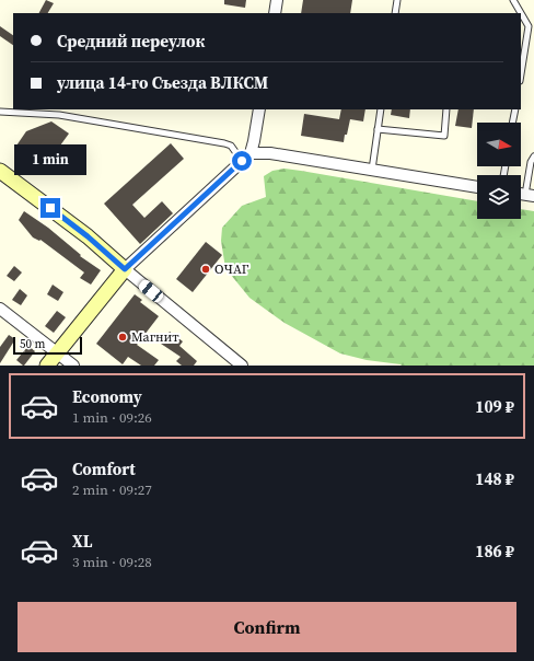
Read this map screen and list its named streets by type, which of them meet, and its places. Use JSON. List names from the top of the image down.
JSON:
{
  "places": ["ОЧАГ", "Магнит"],
  "scale_bar": "50 m",
  "north": "right",
  "page": {
    "banner": ["Средний переулок", "улица 14-го Съезда ВЛКСМ"],
    "bubble": "1 min",
    "scale": "50 m",
    "list": [
      {
        "name": "Economy",
        "note": "1 min · 09:26",
        "value": "109 ₽"
      },
      {
        "name": "Comfort",
        "note": "2 min · 09:27",
        "value": "148 ₽"
      },
      {
        "name": "XL",
        "note": "3 min · 09:28",
        "value": "186 ₽"
      }
    ],
    "buttons": "Confirm"
  }
}
